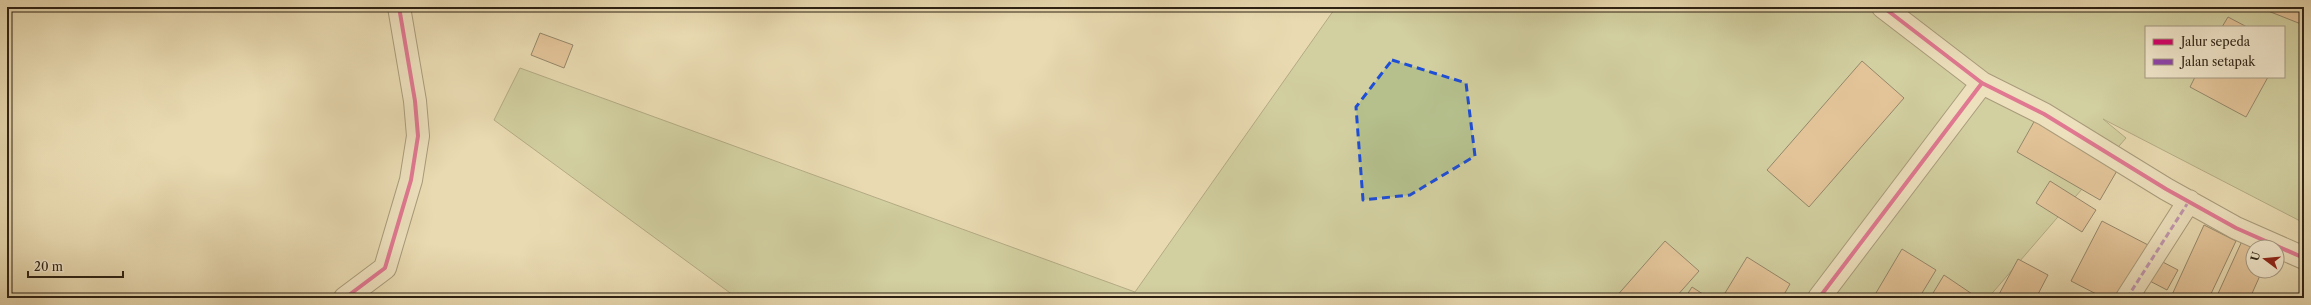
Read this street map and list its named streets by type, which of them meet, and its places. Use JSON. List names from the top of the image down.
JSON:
{
  "legend": ["Jalur sepeda", "Jalan setapak"],
  "scale_bar": "20 m",
  "north": "left"
}
